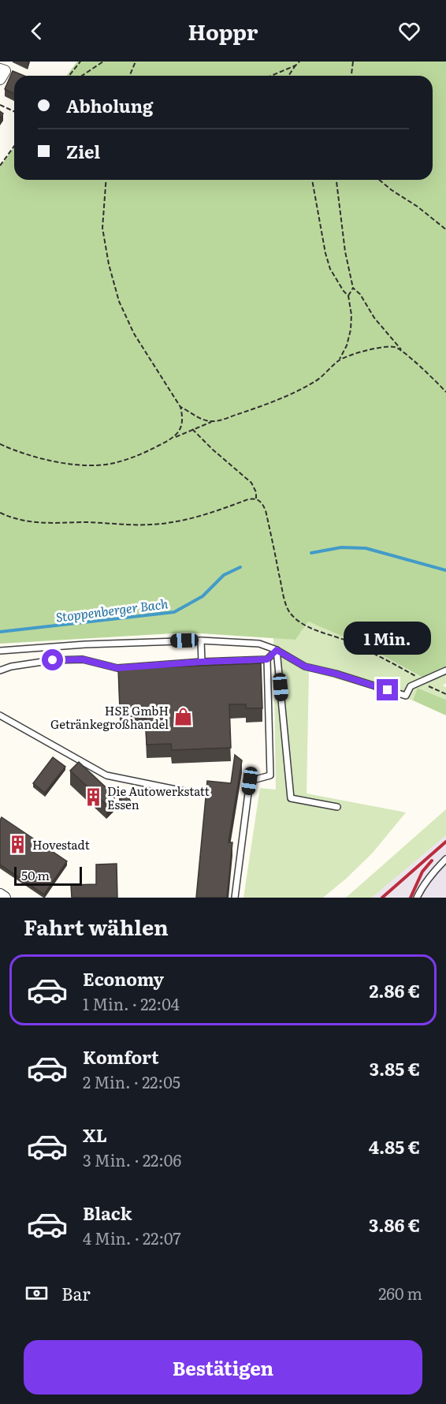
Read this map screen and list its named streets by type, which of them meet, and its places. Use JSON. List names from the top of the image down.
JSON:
{
  "water": ["Stoppenberger Bach"],
  "places": {
    "shop": ["HSE GmbH Getränkegroßhandel"],
    "building": ["Die Autowerkstatt Essen", "Hovestadt"]
  },
  "scale_bar": "50 m",
  "page": {
    "header": "Hoppr",
    "banner": ["Abholung", "Ziel"],
    "bubble": "1 Min.",
    "scale": "50 m",
    "heading": "Fahrt wählen",
    "list": [
      {
        "name": "Economy",
        "note": "1 Min. · 22:04",
        "value": "2.86 €"
      },
      {
        "name": "Komfort",
        "note": "2 Min. · 22:05",
        "value": "3.85 €"
      },
      {
        "name": "XL",
        "note": "3 Min. · 22:06",
        "value": "4.85 €"
      },
      {
        "name": "Black",
        "note": "4 Min. · 22:07",
        "value": "3.86 €"
      }
    ],
    "pay": ["Bar", "260 m"],
    "buttons": "Bestätigen"
  }
}
